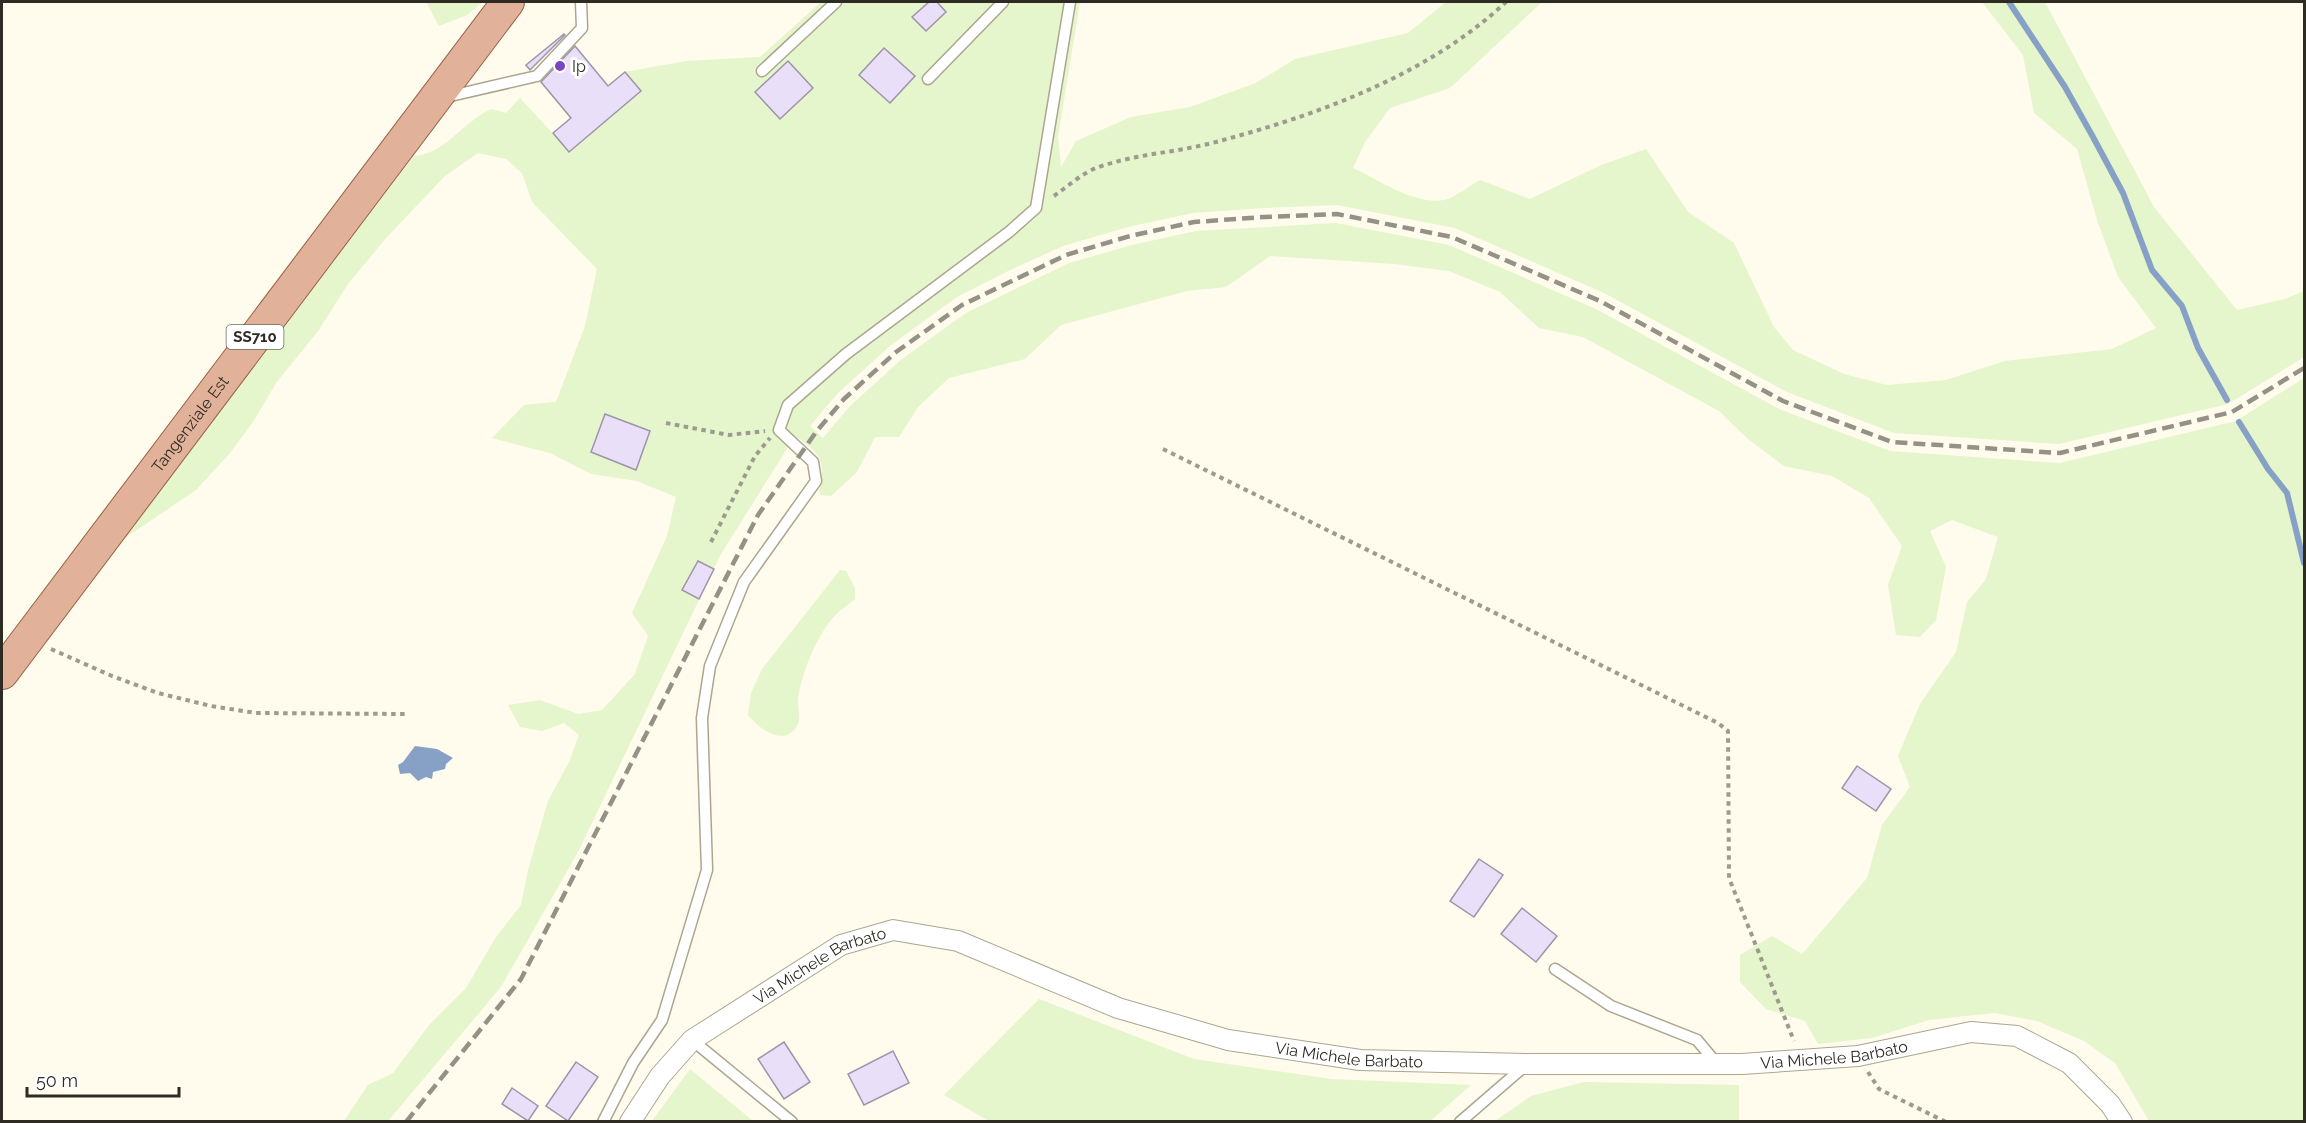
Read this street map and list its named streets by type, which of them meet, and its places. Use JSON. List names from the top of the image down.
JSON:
{
  "streets": {
    "main road": ["SS710", "Tangenziale Est"],
    "street": ["Via Michele Barbato"]
  },
  "places": ["Ip"],
  "scale_bar": "50 m"
}
